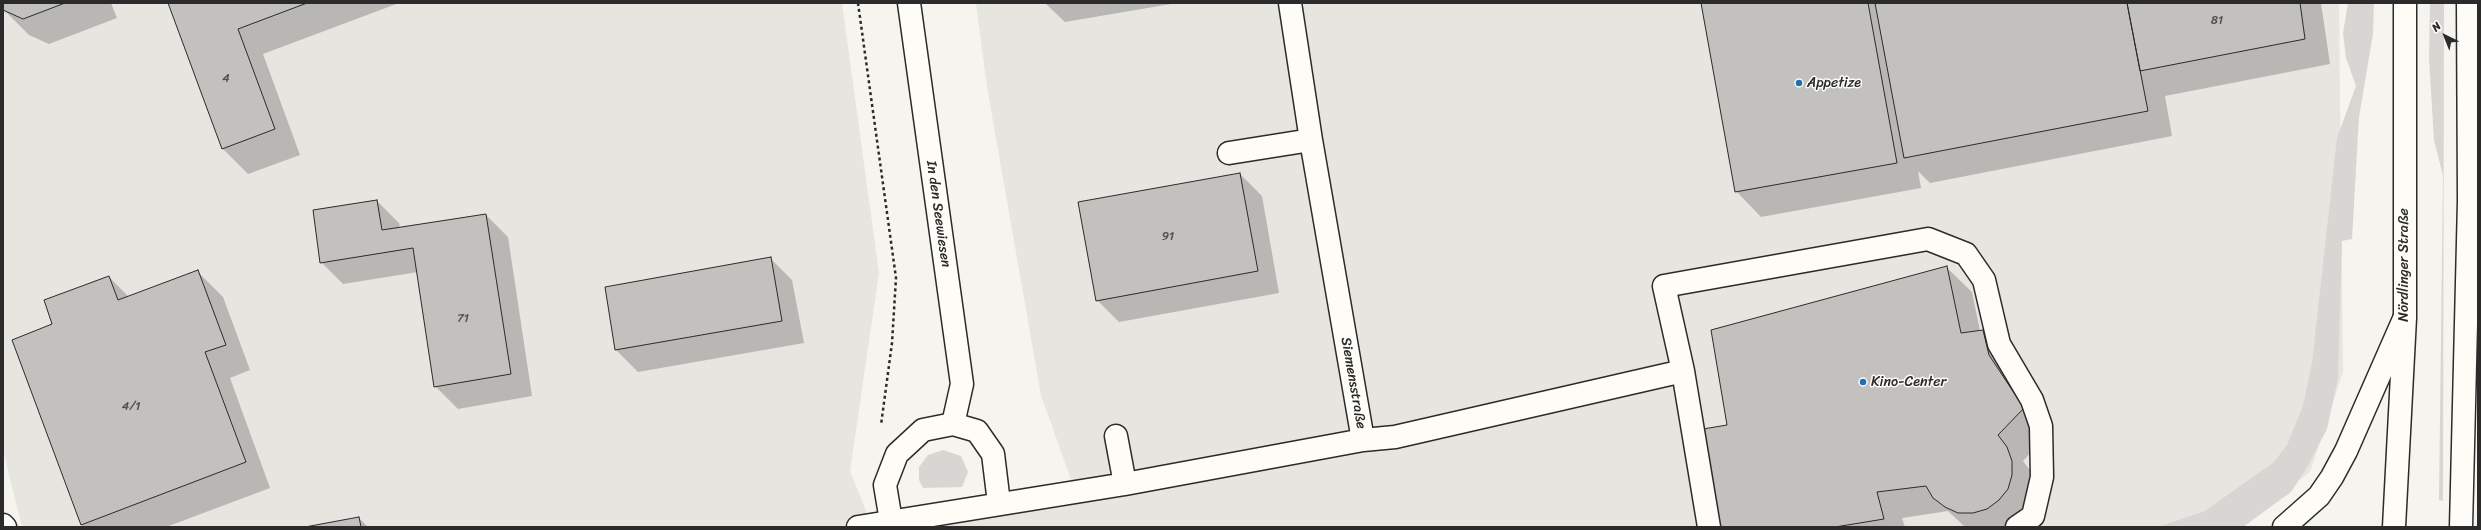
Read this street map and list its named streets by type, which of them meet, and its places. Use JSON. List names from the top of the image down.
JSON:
{
  "streets": {
    "street": ["In den Seewiesen", "Nördlinger Straße", "Siemensstraße"]
  },
  "places": ["Appetize", "Kino-Center"],
  "house_numbers": [
    "81",
    "4",
    "91",
    "71",
    "4/1"
  ],
  "north": "top left"
}
